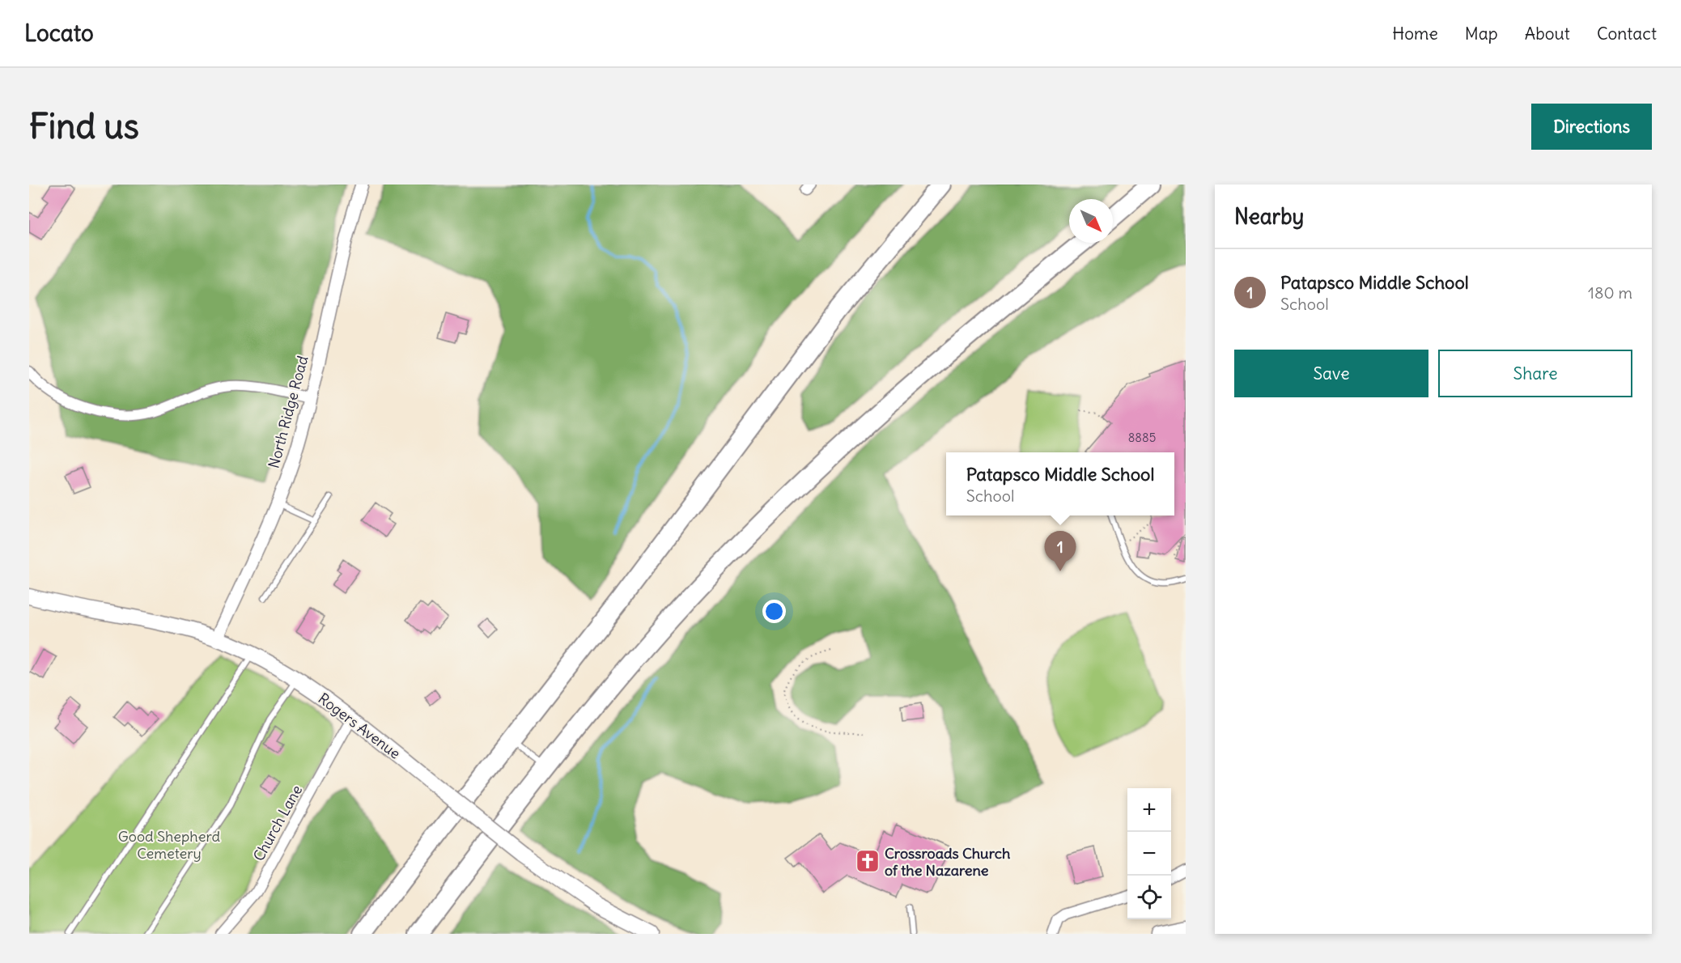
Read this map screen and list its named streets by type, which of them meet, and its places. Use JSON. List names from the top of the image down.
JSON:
{
  "streets": {
    "main road": ["Rogers Avenue"],
    "street": ["North Ridge Road", "Church Lane"]
  },
  "crossings": [
    ["North Ridge Road", "Rogers Avenue"],
    ["Rogers Avenue", "Church Lane"]
  ],
  "parks": ["Good Shepherd Cemetery"],
  "places": {
    "church": ["Crossroads Church of the Nazarene"]
  },
  "house_numbers": ["8885"],
  "north": "bottom right",
  "page": {
    "header": "Locato",
    "nav": [
      "Home",
      "Map",
      "About",
      "Contact"
    ],
    "buttons": [
      "Directions",
      ["Save", "Share"]
    ],
    "title": "Find us",
    "heading": "Nearby",
    "list": [
      {
        "mark": "1",
        "name": "Patapsco Middle School",
        "note": "School",
        "value": "180 m"
      }
    ],
    "popup": ["Patapsco Middle School", "School"],
    "pins": "1",
    "map_buttons": ["+", "−"]
  }
}
